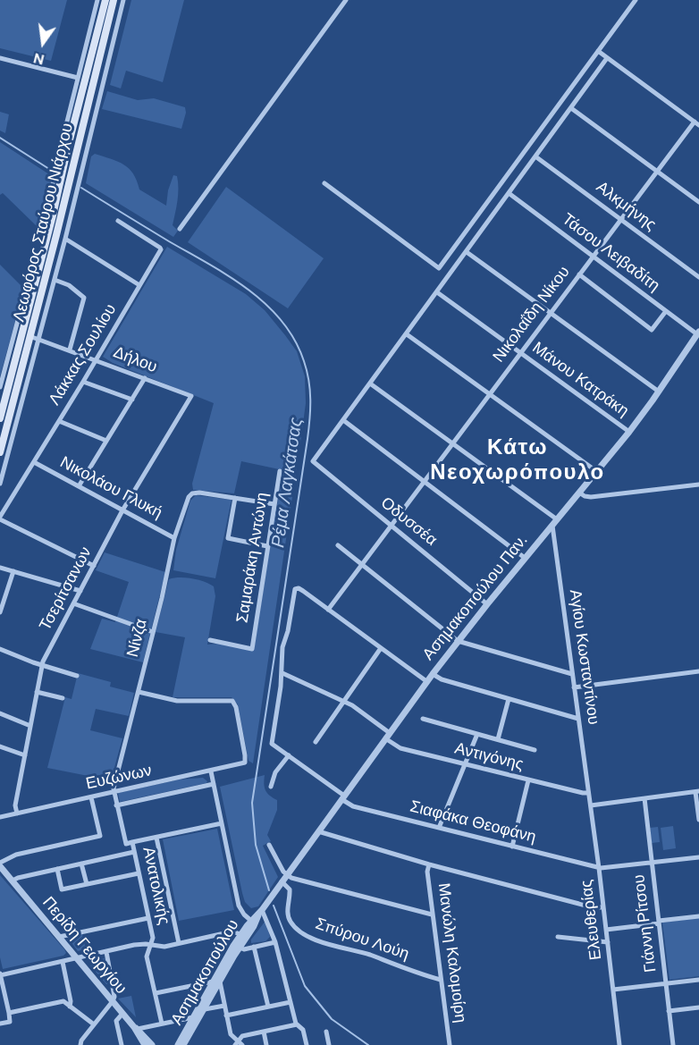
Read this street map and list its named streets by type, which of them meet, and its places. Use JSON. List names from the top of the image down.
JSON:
{
  "streets": {
    "main road": ["Λεωφόρος Σταύρου Νιάρχου"],
    "street": [
      "Αλκμήνης",
      "Τάσου Λειβαδίτη",
      "Νικολαΐδη Νίκου",
      "Λάκκας Σουλίου",
      "Δήλου",
      "Μάνου Κατράκη",
      "Νικολάου Γλυκή",
      "Οδυσσέα",
      "Σαμαράκη Αντώνη",
      "Τσερίτσανων",
      "Ασημακοπούλου Παν.",
      "Νίνζα",
      "Αγίου Κωσταντίνου",
      "Αντιγόνης",
      "Ευζώνων",
      "Σιαφάκα Θεοφάνη",
      "Ανατολικής",
      "Ελευθερίας",
      "Γιάννη Ρίτσου",
      "Σπύρου Λούη",
      "Περίδη Γεωργίου",
      "Μανώλη Καλομοίρη",
      "Ασημακοπούλου"
    ]
  },
  "crossings": [
    ["Αλκμήνης", "Νικολαΐδη Νίκου"],
    ["Λεωφόρος Σταύρου Νιάρχου", "Δήλου"],
    ["Τάσου Λειβαδίτη", "Νικολαΐδη Νίκου"],
    ["Τάσου Λειβαδίτη", "Ασημακοπούλου Παν."],
    ["Νικολαΐδη Νίκου", "Μάνου Κατράκη"],
    ["Νικολαΐδη Νίκου", "Οδυσσέα"],
    ["Λάκκας Σουλίου", "Δήλου"],
    ["Λάκκας Σουλίου", "Νικολάου Γλυκή"],
    ["Δήλου", "Τσερίτσανων"],
    ["Μάνου Κατράκη", "Ασημακοπούλου Παν."],
    ["Νικολάου Γλυκή", "Τσερίτσανων"],
    ["Νικολάου Γλυκή", "Νίνζα"],
    ["Οδυσσέα", "Ασημακοπούλου Παν."],
    ["Τσερίτσανων", "Ευζώνων"],
    ["Ασημακοπούλου Παν.", "Αγίου Κωσταντίνου"],
    ["Ασημακοπούλου Παν.", "Αντιγόνης"],
    ["Ασημακοπούλου Παν.", "Σιαφάκα Θεοφάνη"],
    ["Ασημακοπούλου Παν.", "Σπύρου Λούη"],
    ["Ασημακοπούλου Παν.", "Ασημακοπούλου"],
    ["Νίνζα", "Ευζώνων"],
    ["Νίνζα", "Ανατολικής"],
    ["Αγίου Κωσταντίνου", "Αντιγόνης"],
    ["Αγίου Κωσταντίνου", "Ελευθερίας"],
    ["Αντιγόνης", "Σιαφάκα Θεοφάνη"],
    ["Αντιγόνης", "Ελευθερίας"],
    ["Ευζώνων", "Ανατολικής"],
    ["Σιαφάκα Θεοφάνη", "Ελευθερίας"],
    ["Σιαφάκα Θεοφάνη", "Γιάννη Ρίτσου"],
    ["Σπύρου Λούη", "Μανώλη Καλομοίρη"],
    ["Σπύρου Λούη", "Ασημακοπούλου"]
  ],
  "districts": ["Κάτω Νεοχωρόπουλο"],
  "water": ["Ρέμα Λαγκάτσας"],
  "north": "bottom"
}
